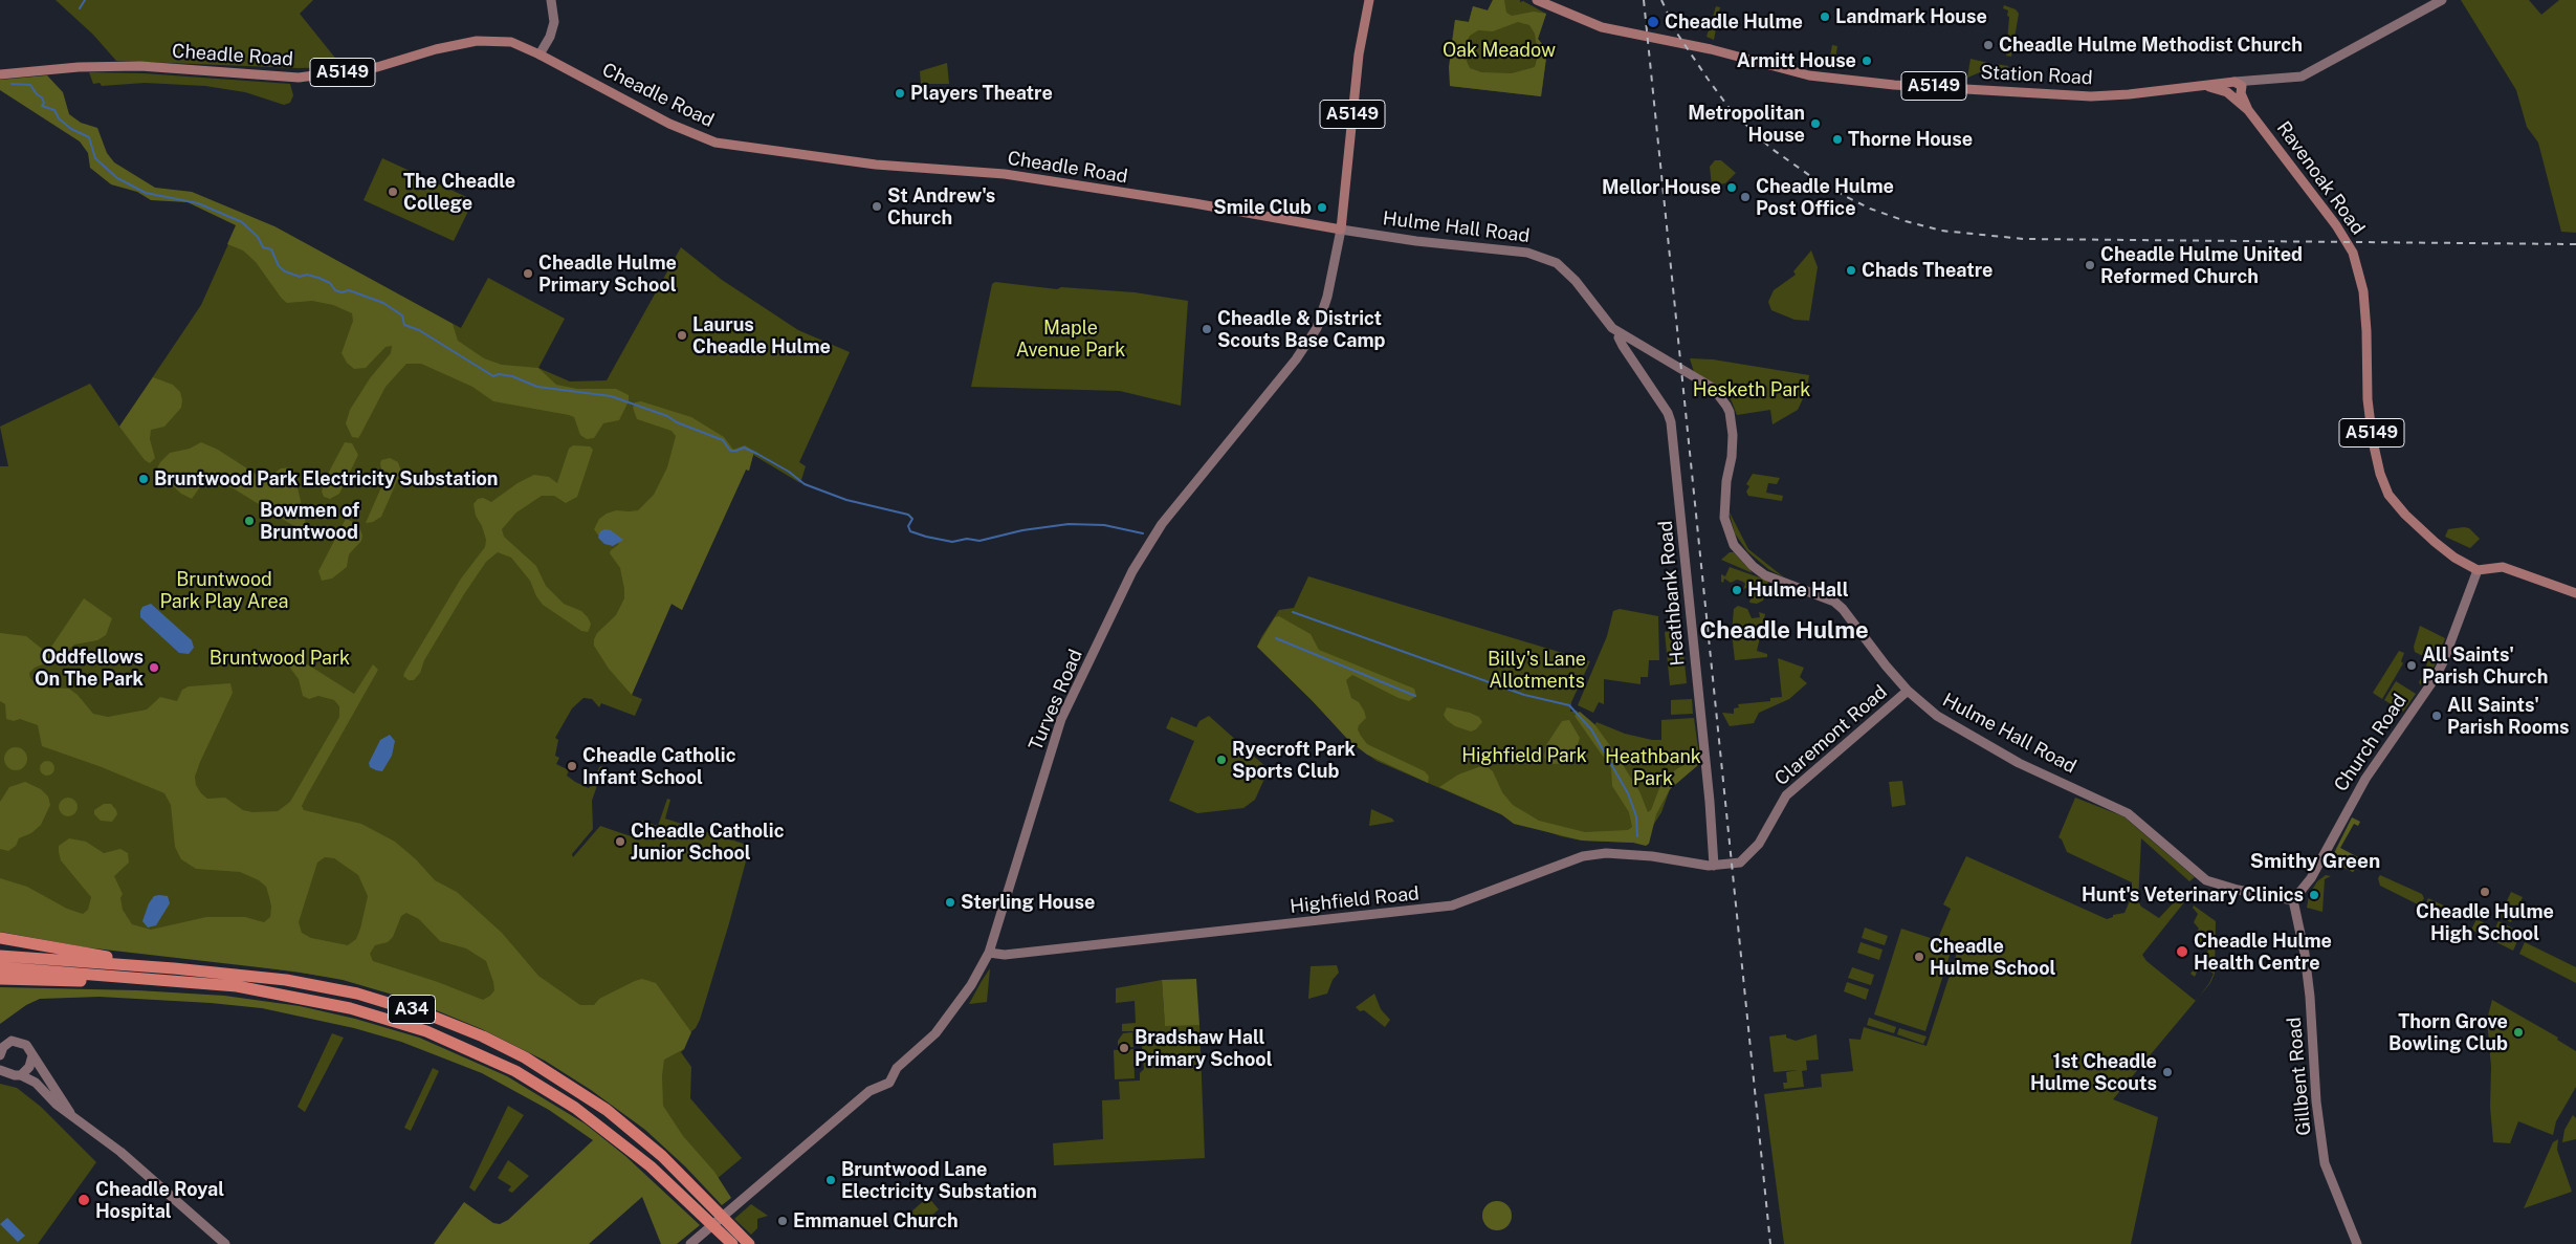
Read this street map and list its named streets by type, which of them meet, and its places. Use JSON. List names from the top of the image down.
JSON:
{
  "streets": {
    "highway": ["A34"],
    "main road": [
      "Cheadle Road",
      "A5149",
      "Station Road",
      "Ravenoak Road"
    ],
    "street": [
      "Hulme Hall Road",
      "Heathbank Road",
      "Turves Road",
      "Claremont Road",
      "Church Road",
      "Highfield Road",
      "Gillbent Road"
    ]
  },
  "crossings": [
    ["Cheadle Road", "A5149"],
    ["Cheadle Road", "Hulme Hall Road"],
    ["Cheadle Road", "Turves Road"],
    ["A5149", "Hulme Hall Road"],
    ["A5149", "Turves Road"],
    ["Station Road", "Ravenoak Road"],
    ["Ravenoak Road", "Church Road"],
    ["Hulme Hall Road", "Heathbank Road"],
    ["Hulme Hall Road", "Turves Road"],
    ["Hulme Hall Road", "Claremont Road"],
    ["Hulme Hall Road", "Church Road"],
    ["Hulme Hall Road", "Gillbent Road"],
    ["Heathbank Road", "Claremont Road"],
    ["Heathbank Road", "Highfield Road"],
    ["Turves Road", "Highfield Road"],
    ["Claremont Road", "Highfield Road"],
    ["Church Road", "Gillbent Road"]
  ],
  "districts": ["Cheadle Hulme", "Smithy Green"],
  "parks": [
    "Oak Meadow",
    "Maple Avenue Park",
    "Hesketh Park",
    "Bruntwood Park Play Area",
    "Bruntwood Park",
    "Billy's Lane Allotments",
    "Highfield Park",
    "Heathbank Park"
  ],
  "places": [
    "Landmark House",
    "Cheadle Hulme",
    "Cheadle Hulme Methodist Church",
    "Armitt House",
    "Players Theatre",
    "Metropolitan House",
    "Thorne House",
    "Mellor House",
    "The Cheadle College",
    "Cheadle Hulme Post Office",
    "St Andrew's Church",
    "Smile Club",
    "Cheadle Hulme United Reformed Church",
    "Chads Theatre",
    "Cheadle Hulme Primary School",
    "Cheadle & District Scouts Base Camp",
    "Laurus Cheadle Hulme",
    "Bruntwood Park Electricity Substation",
    "Bowmen of Bruntwood",
    "Hulme Hall",
    "All Saints' Parish Church",
    "Oddfellows On The Park",
    "All Saints' Parish Rooms",
    "Ryecroft Park Sports Club",
    "Cheadle Catholic Infant School",
    "Cheadle Catholic Junior School",
    "Cheadle Hulme High School",
    "Hunt's Veterinary Clinics",
    "Sterling House",
    "Cheadle Hulme Health Centre",
    "Cheadle Hulme School",
    "Thorn Grove Bowling Club",
    "Bradshaw Hall Primary School",
    "1st Cheadle Hulme Scouts",
    "Bruntwood Lane Electricity Substation",
    "Cheadle Royal Hospital",
    "Emmanuel Church"
  ]
}
